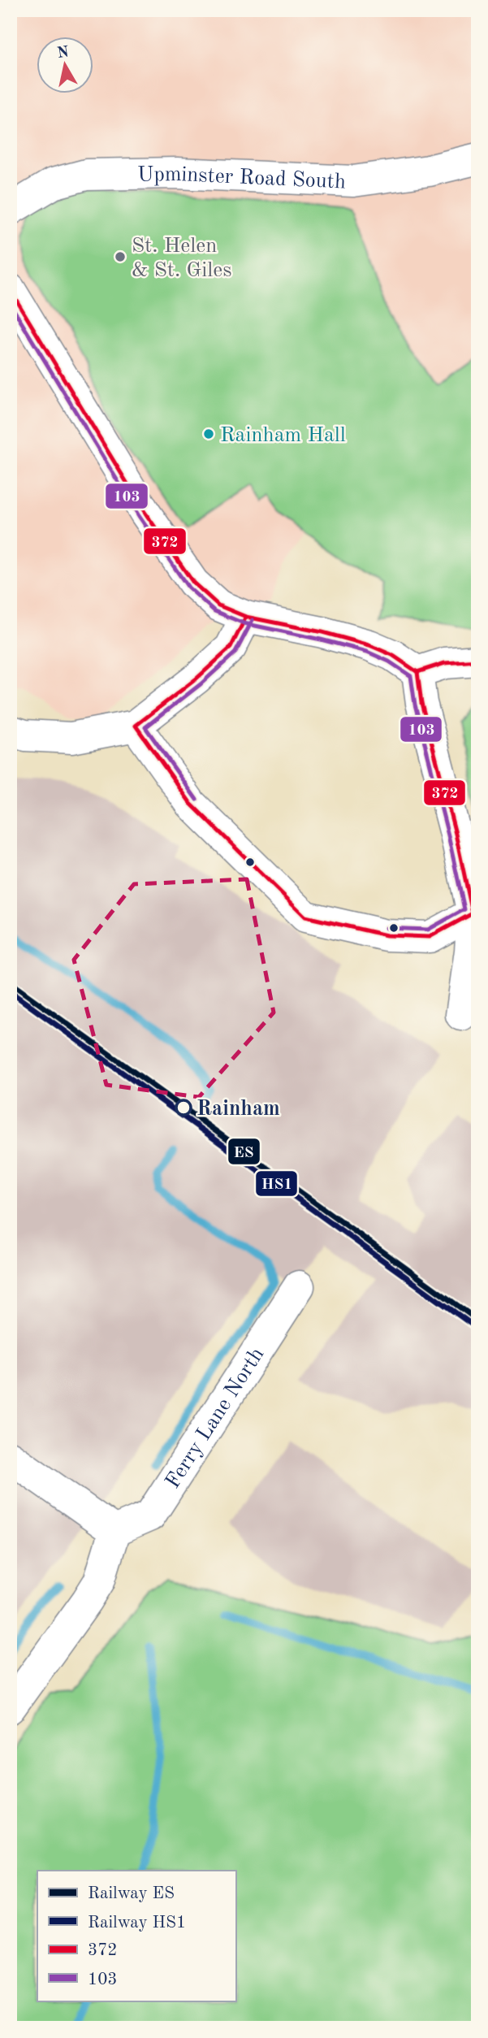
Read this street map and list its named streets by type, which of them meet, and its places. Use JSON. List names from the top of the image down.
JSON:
{
  "streets": {
    "street": ["Upminster Road South", "Ferry Lane North"]
  },
  "places": ["St. Helen & St. Giles", "Rainham Hall", "Rainham"],
  "lines": [
    "transit line 372",
    "transit line 103",
    "rail line ES",
    "rail line HS1"
  ],
  "legend": [
    "Railway ES",
    "Railway HS1",
    "372",
    "103"
  ],
  "north": "top"
}
